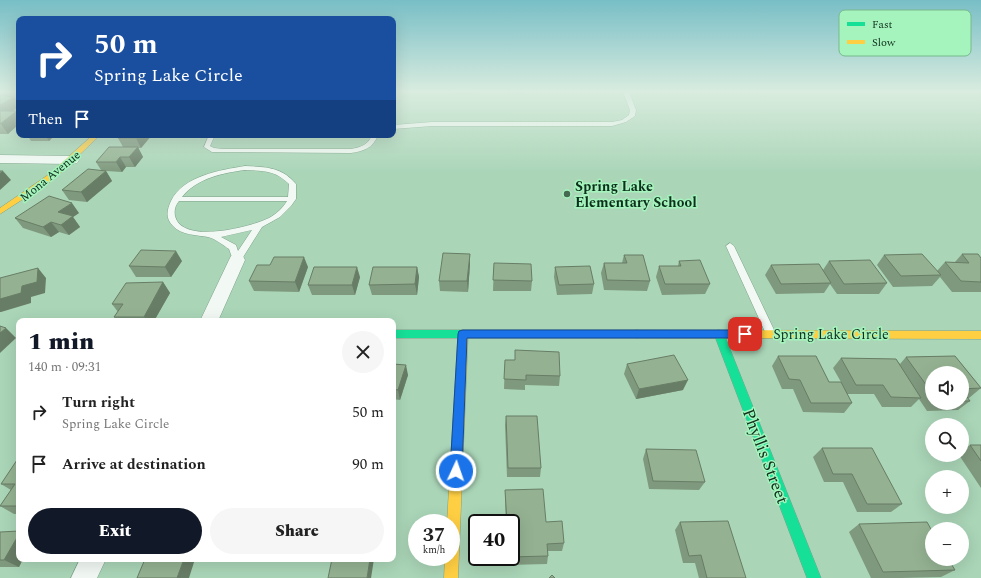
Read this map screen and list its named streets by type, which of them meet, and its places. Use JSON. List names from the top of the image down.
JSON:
{
  "streets": {
    "street": ["Mona Avenue", "Spring Lake Circle", "Phyllis Street"]
  },
  "crossings": [
    ["Spring Lake Circle", "Phyllis Street"]
  ],
  "places": ["Spring Lake Elementary School"],
  "legend": ["Fast", "Slow"],
  "page": {
    "turn": ["50 m", "Spring Lake Circle"],
    "then": "Then",
    "heading": ["1 min", "140 m · 09:31"],
    "map_buttons": ["+", "−"],
    "list": [
      {
        "name": "Turn right",
        "note": "Spring Lake Circle",
        "value": "50 m"
      },
      {
        "name": "Arrive at destination",
        "value": "90 m"
      }
    ],
    "buttons": ["Exit", "Share"],
    "speed": "37 km/h",
    "limit": "40"
  }
}
